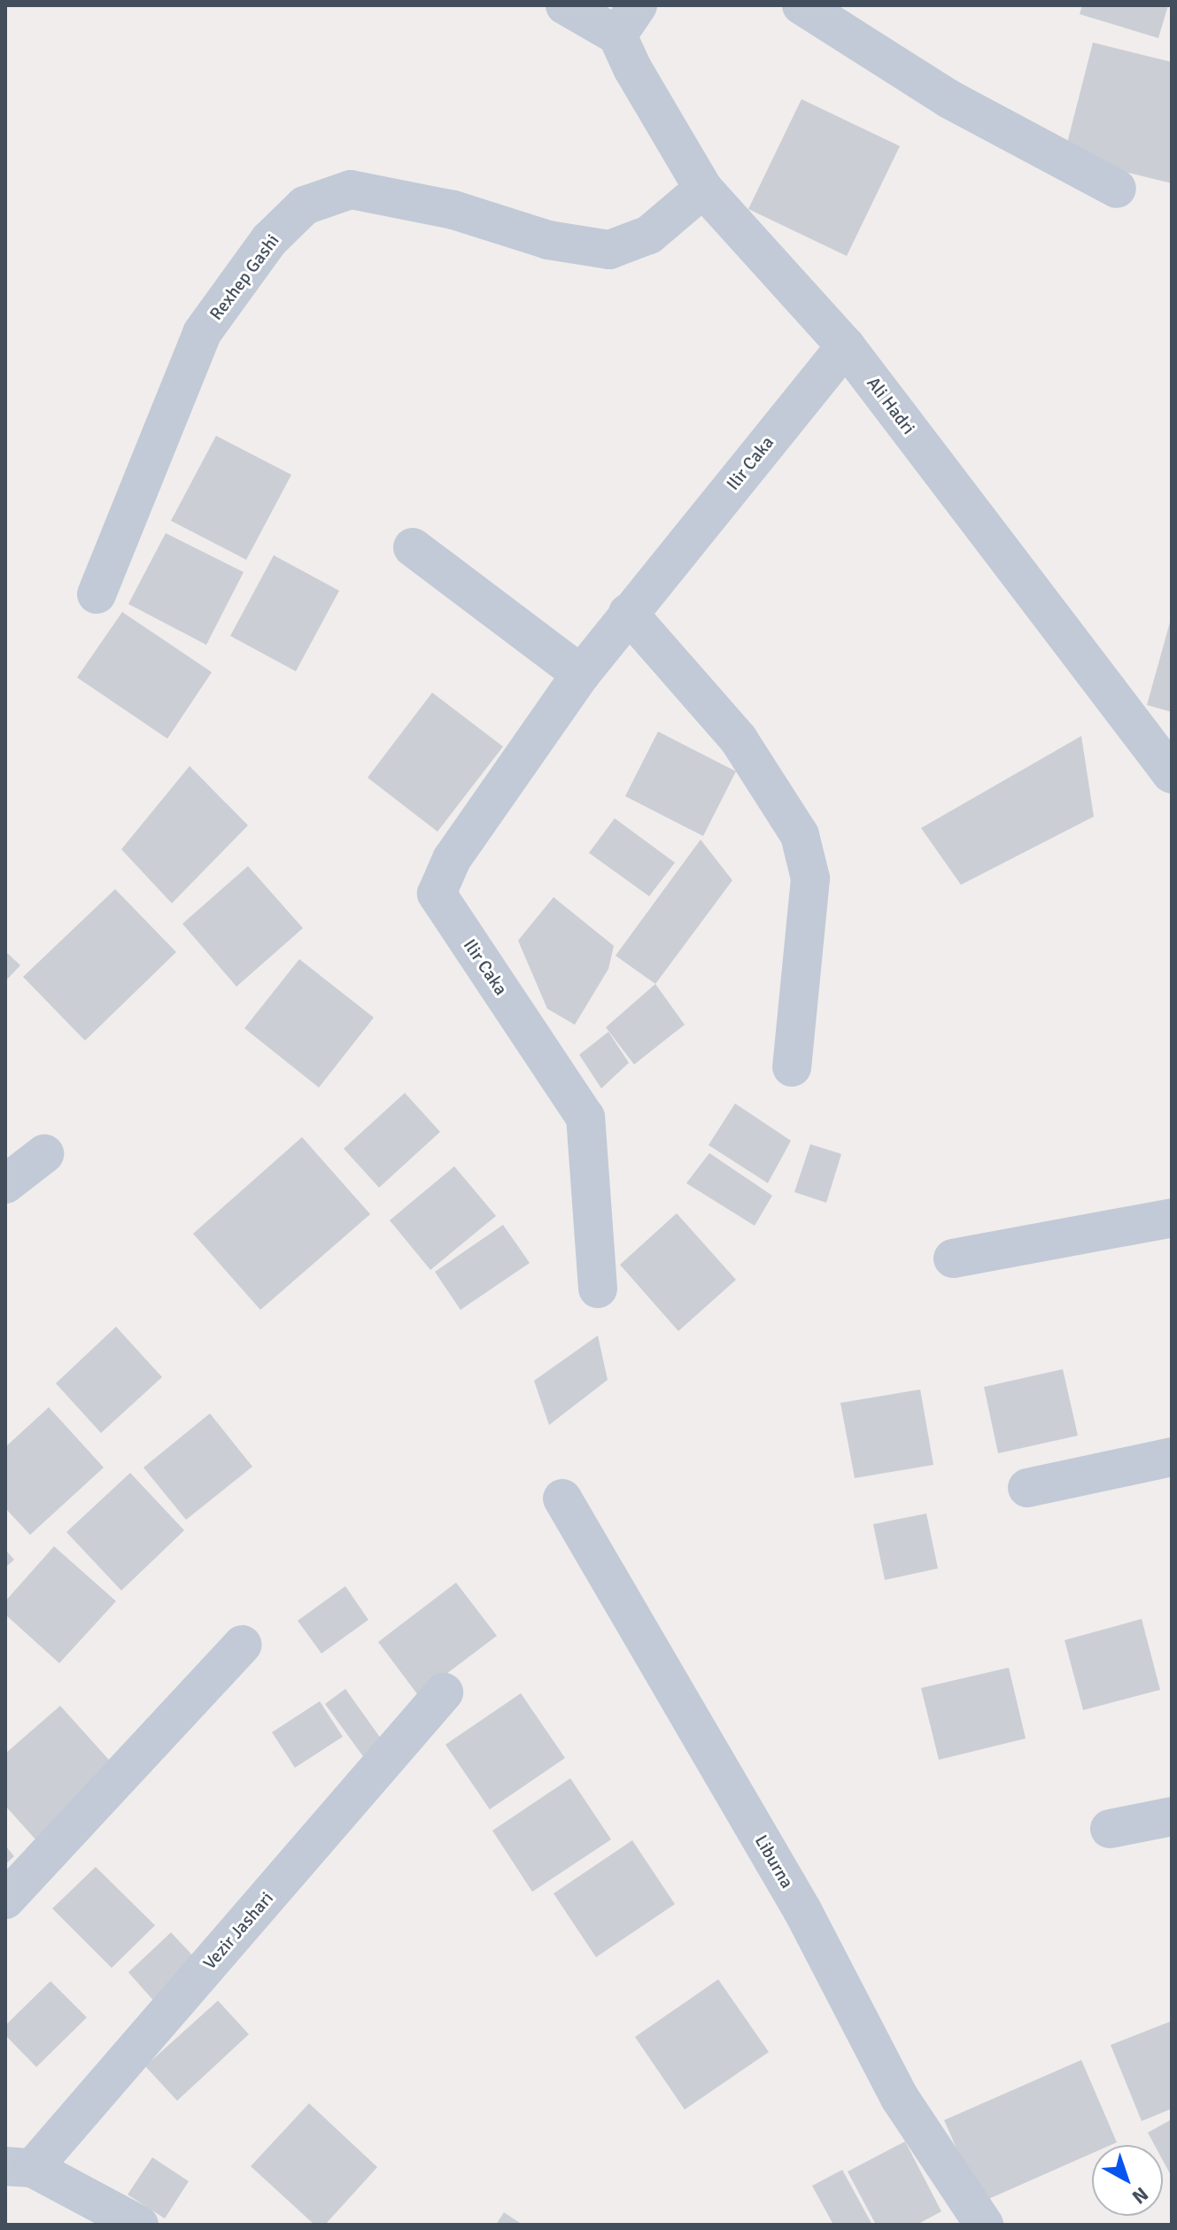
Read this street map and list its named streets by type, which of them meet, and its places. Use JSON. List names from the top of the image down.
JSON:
{
  "streets": {
    "street": [
      "Rexhep Gashi",
      "Ali Hadri",
      "Ilir Caka",
      "Liburna",
      "Vezir Jashari"
    ]
  },
  "crossings": [
    ["Rexhep Gashi", "Ali Hadri"],
    ["Ali Hadri", "Ilir Caka"]
  ],
  "north": "bottom right"
}
